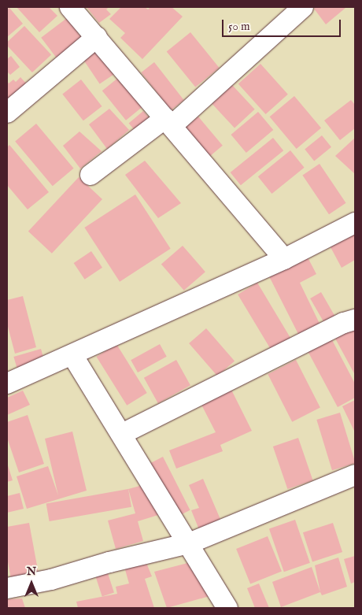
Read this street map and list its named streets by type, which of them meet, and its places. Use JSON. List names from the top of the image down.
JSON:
{
  "scale_bar": "50 m",
  "north": "top"
}
